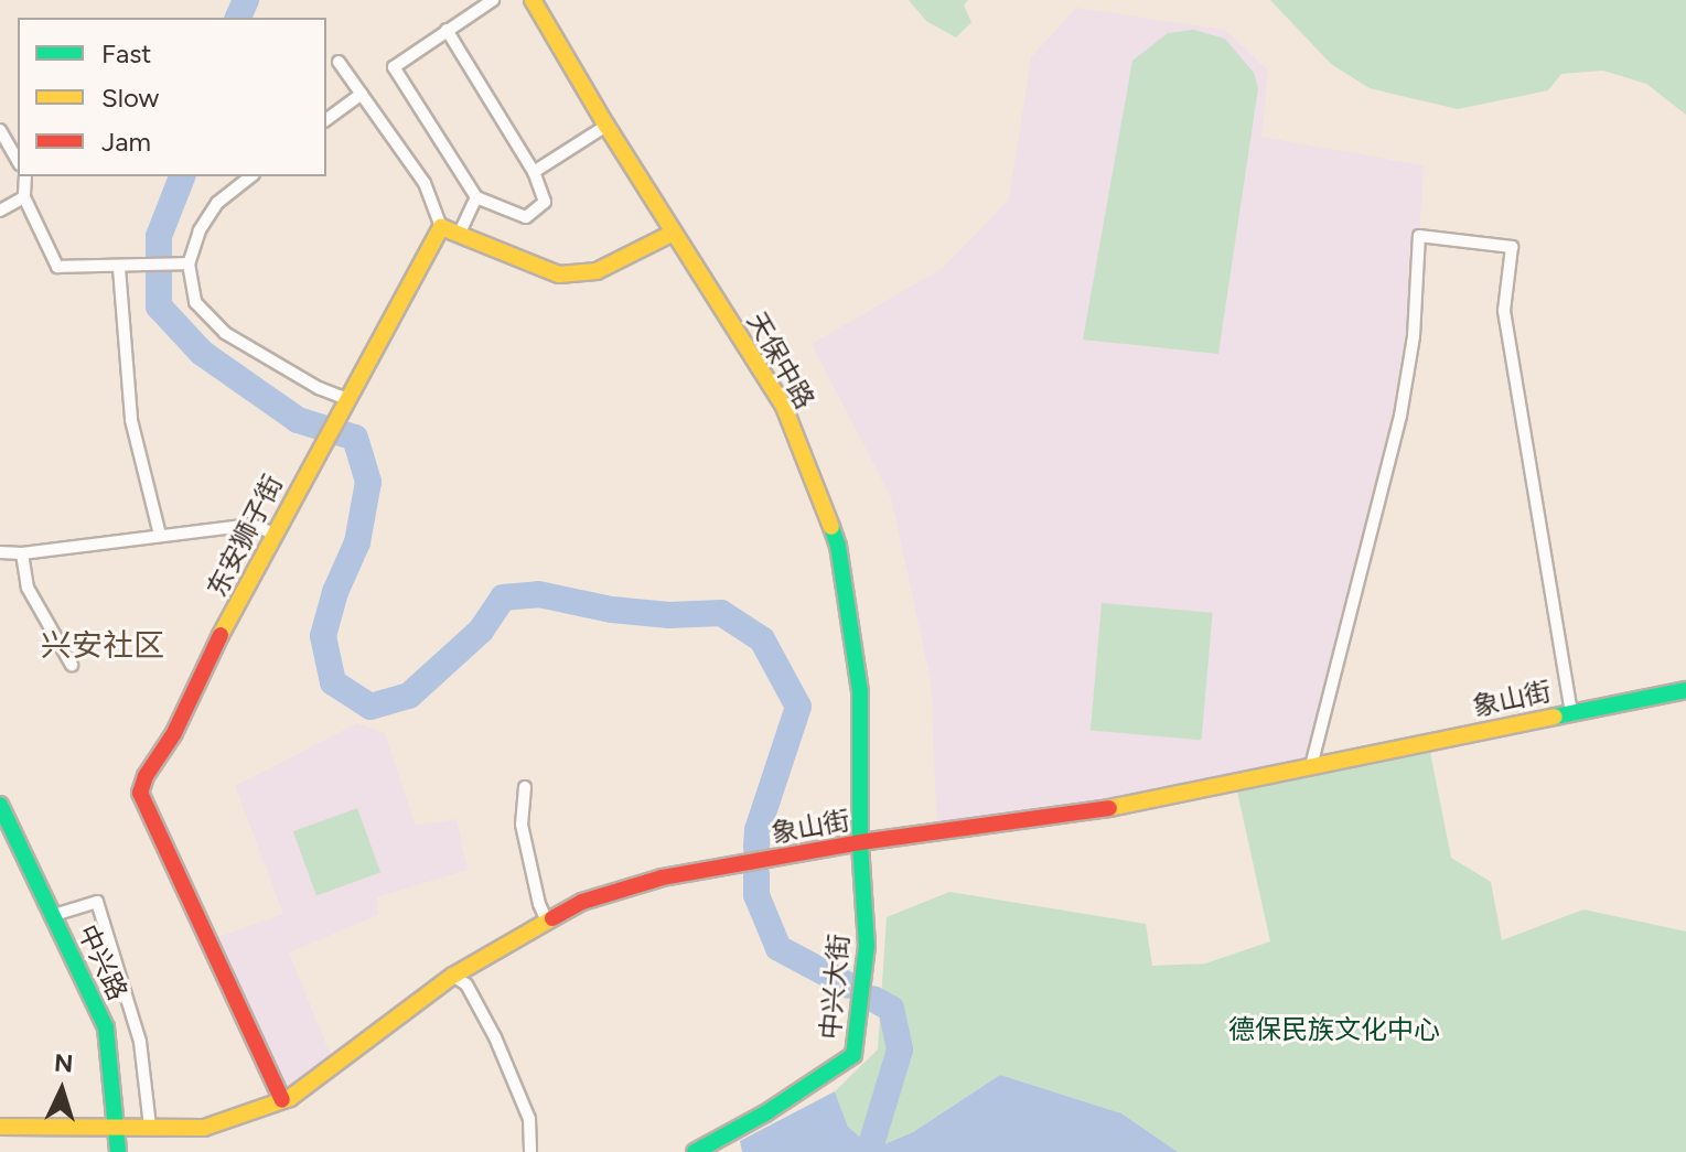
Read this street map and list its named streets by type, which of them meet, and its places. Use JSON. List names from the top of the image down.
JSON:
{
  "streets": {
    "main road": [
      "天保中路",
      "东安狮子街",
      "象山街",
      "中兴路",
      "中兴大街"
    ]
  },
  "crossings": [
    ["天保中路", "象山街"],
    ["天保中路", "中兴大街"],
    ["东安狮子街", "象山街"],
    ["象山街", "中兴路"],
    ["象山街", "中兴大街"]
  ],
  "districts": ["兴安社区"],
  "parks": ["德保民族文化中心"],
  "legend": ["Fast", "Slow", "Jam"],
  "north": "top"
}
